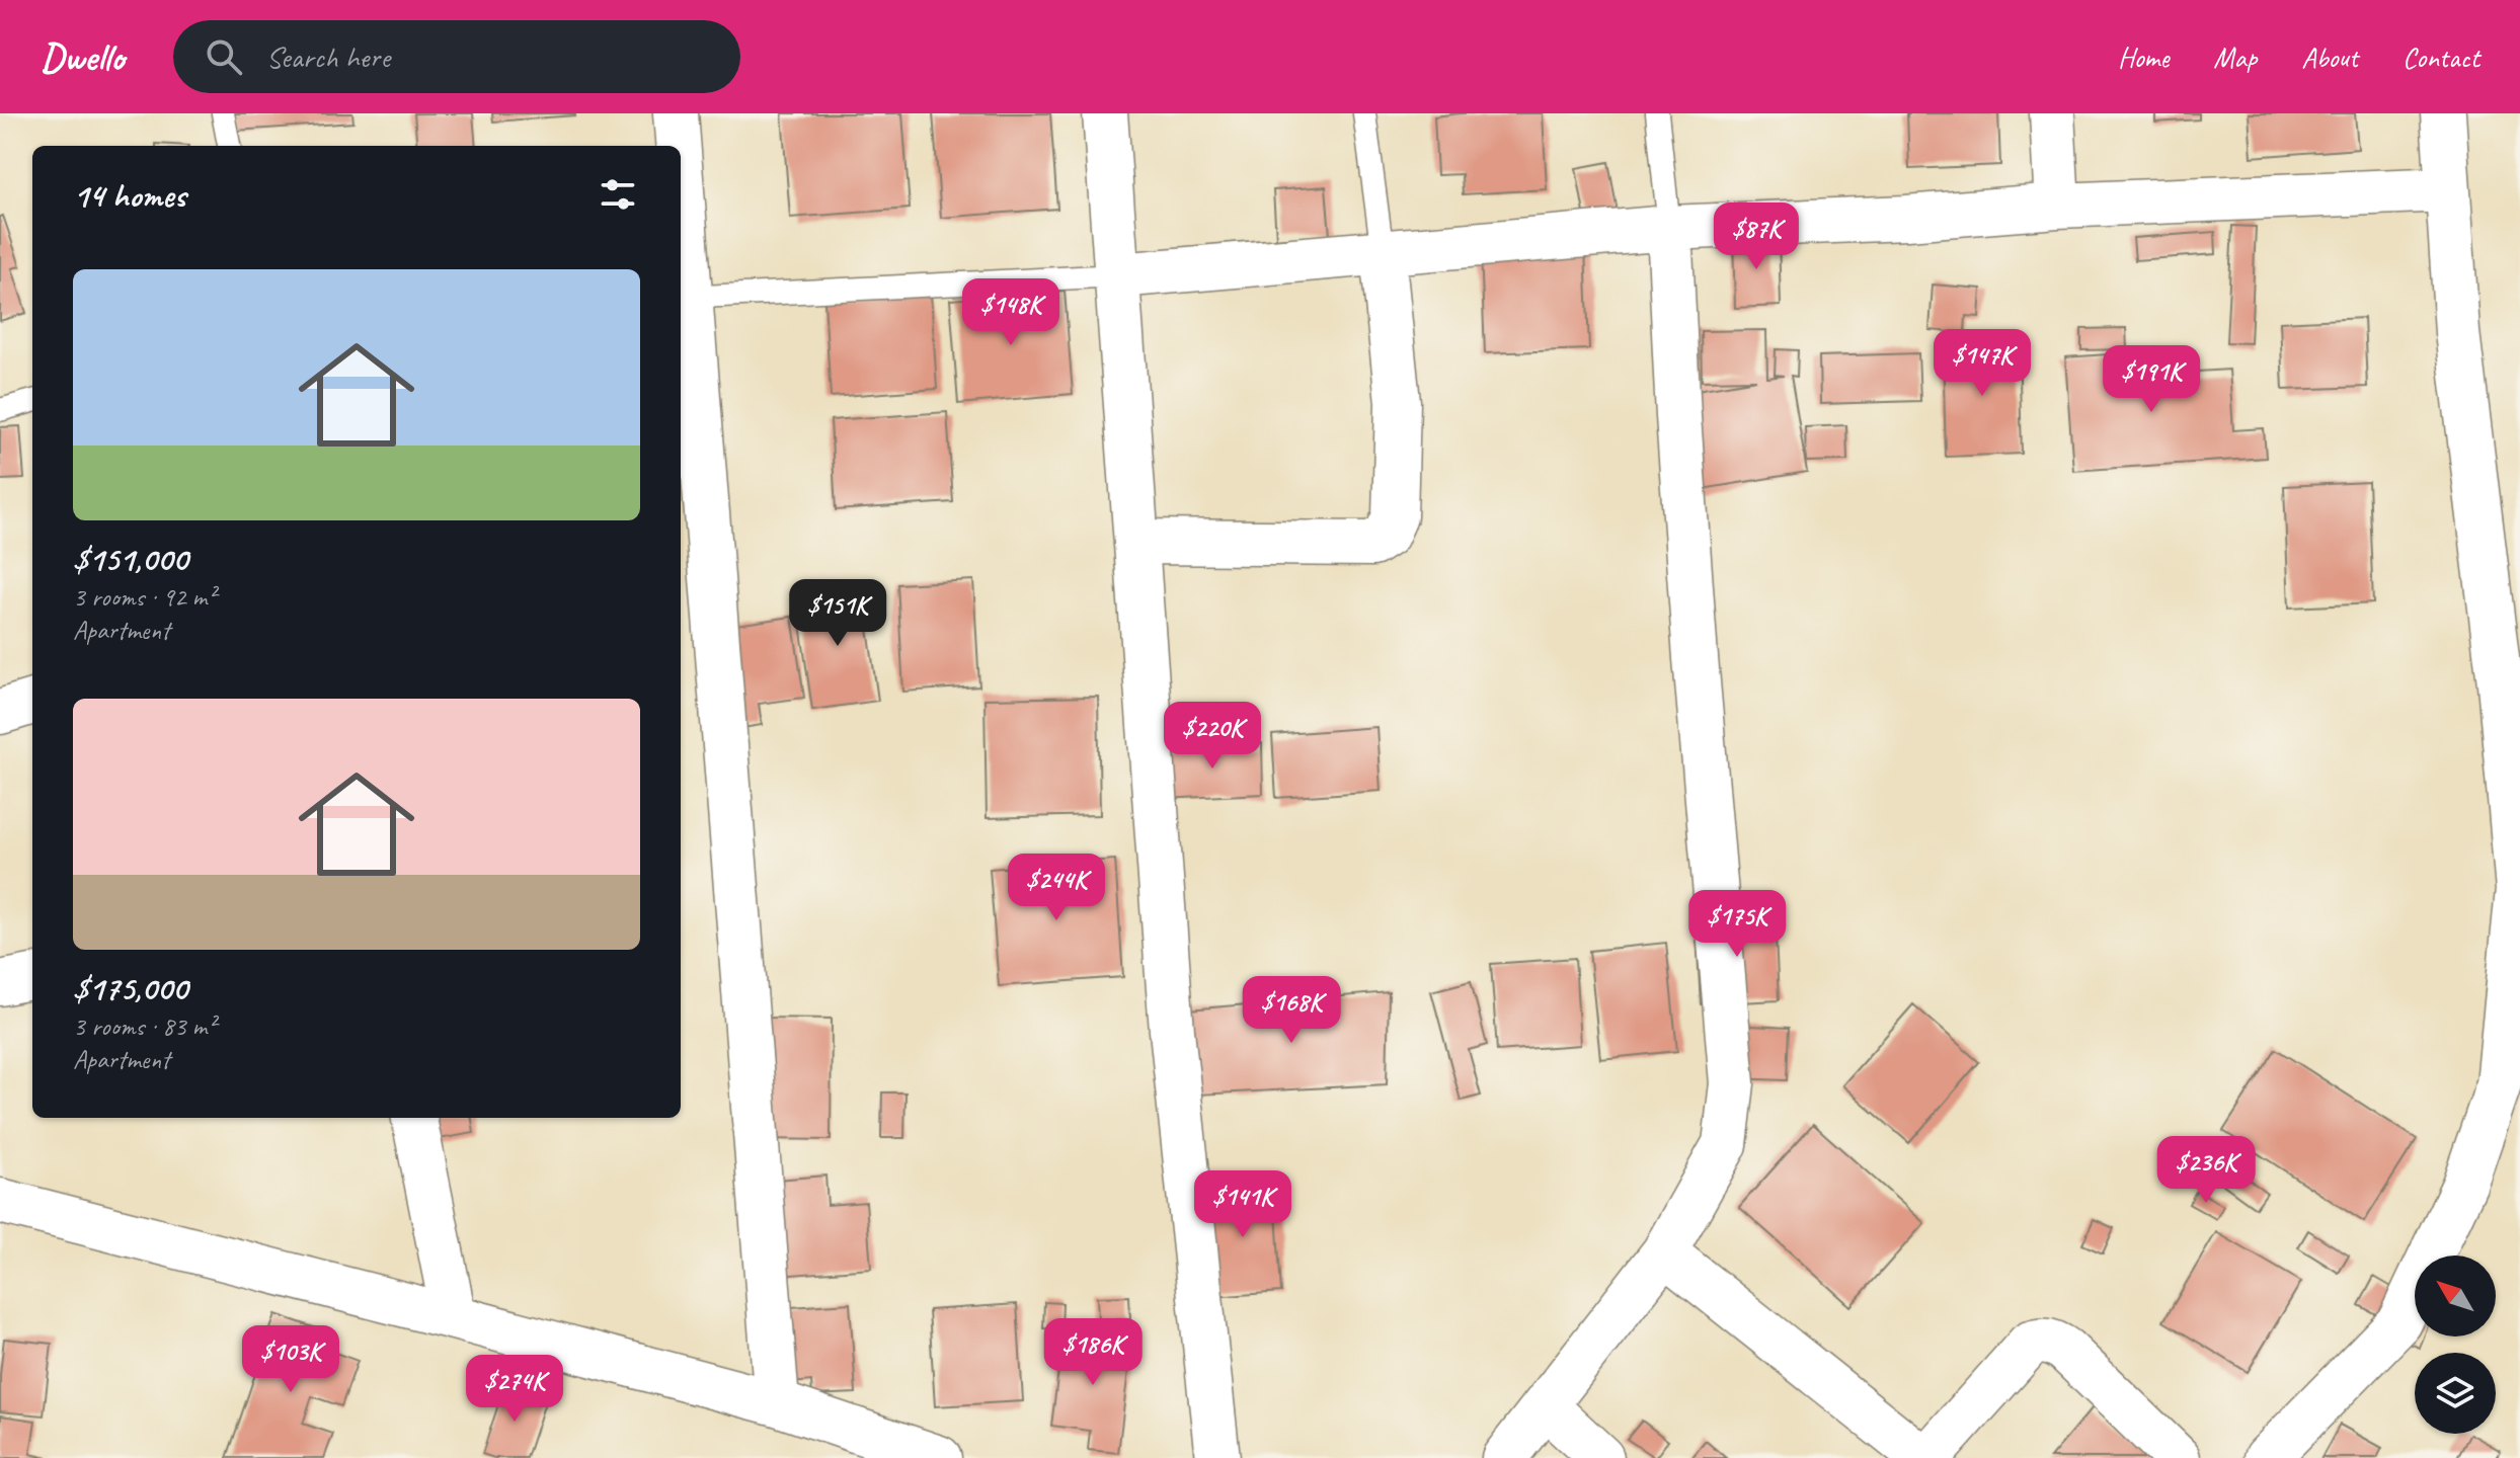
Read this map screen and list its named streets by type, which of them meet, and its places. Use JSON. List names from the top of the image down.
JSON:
{
  "north": "top left",
  "page": {
    "header": "Dwello",
    "search": "Search here",
    "nav": [
      "Home",
      "Map",
      "About",
      "Contact"
    ],
    "heading": "14 homes",
    "price": [
      "$87K",
      "$148K",
      "$147K",
      "$191K",
      "$151K",
      "$220K",
      "$244K",
      "$175K",
      "$168K",
      "$236K",
      "$141K",
      "$186K",
      "$103K",
      "$274K"
    ],
    "list": [
      {
        "name": "$151,000",
        "note": "3 rooms · 92 m² · Apartment"
      },
      {
        "name": "$175,000",
        "note": "3 rooms · 83 m² · Apartment"
      }
    ]
  }
}
